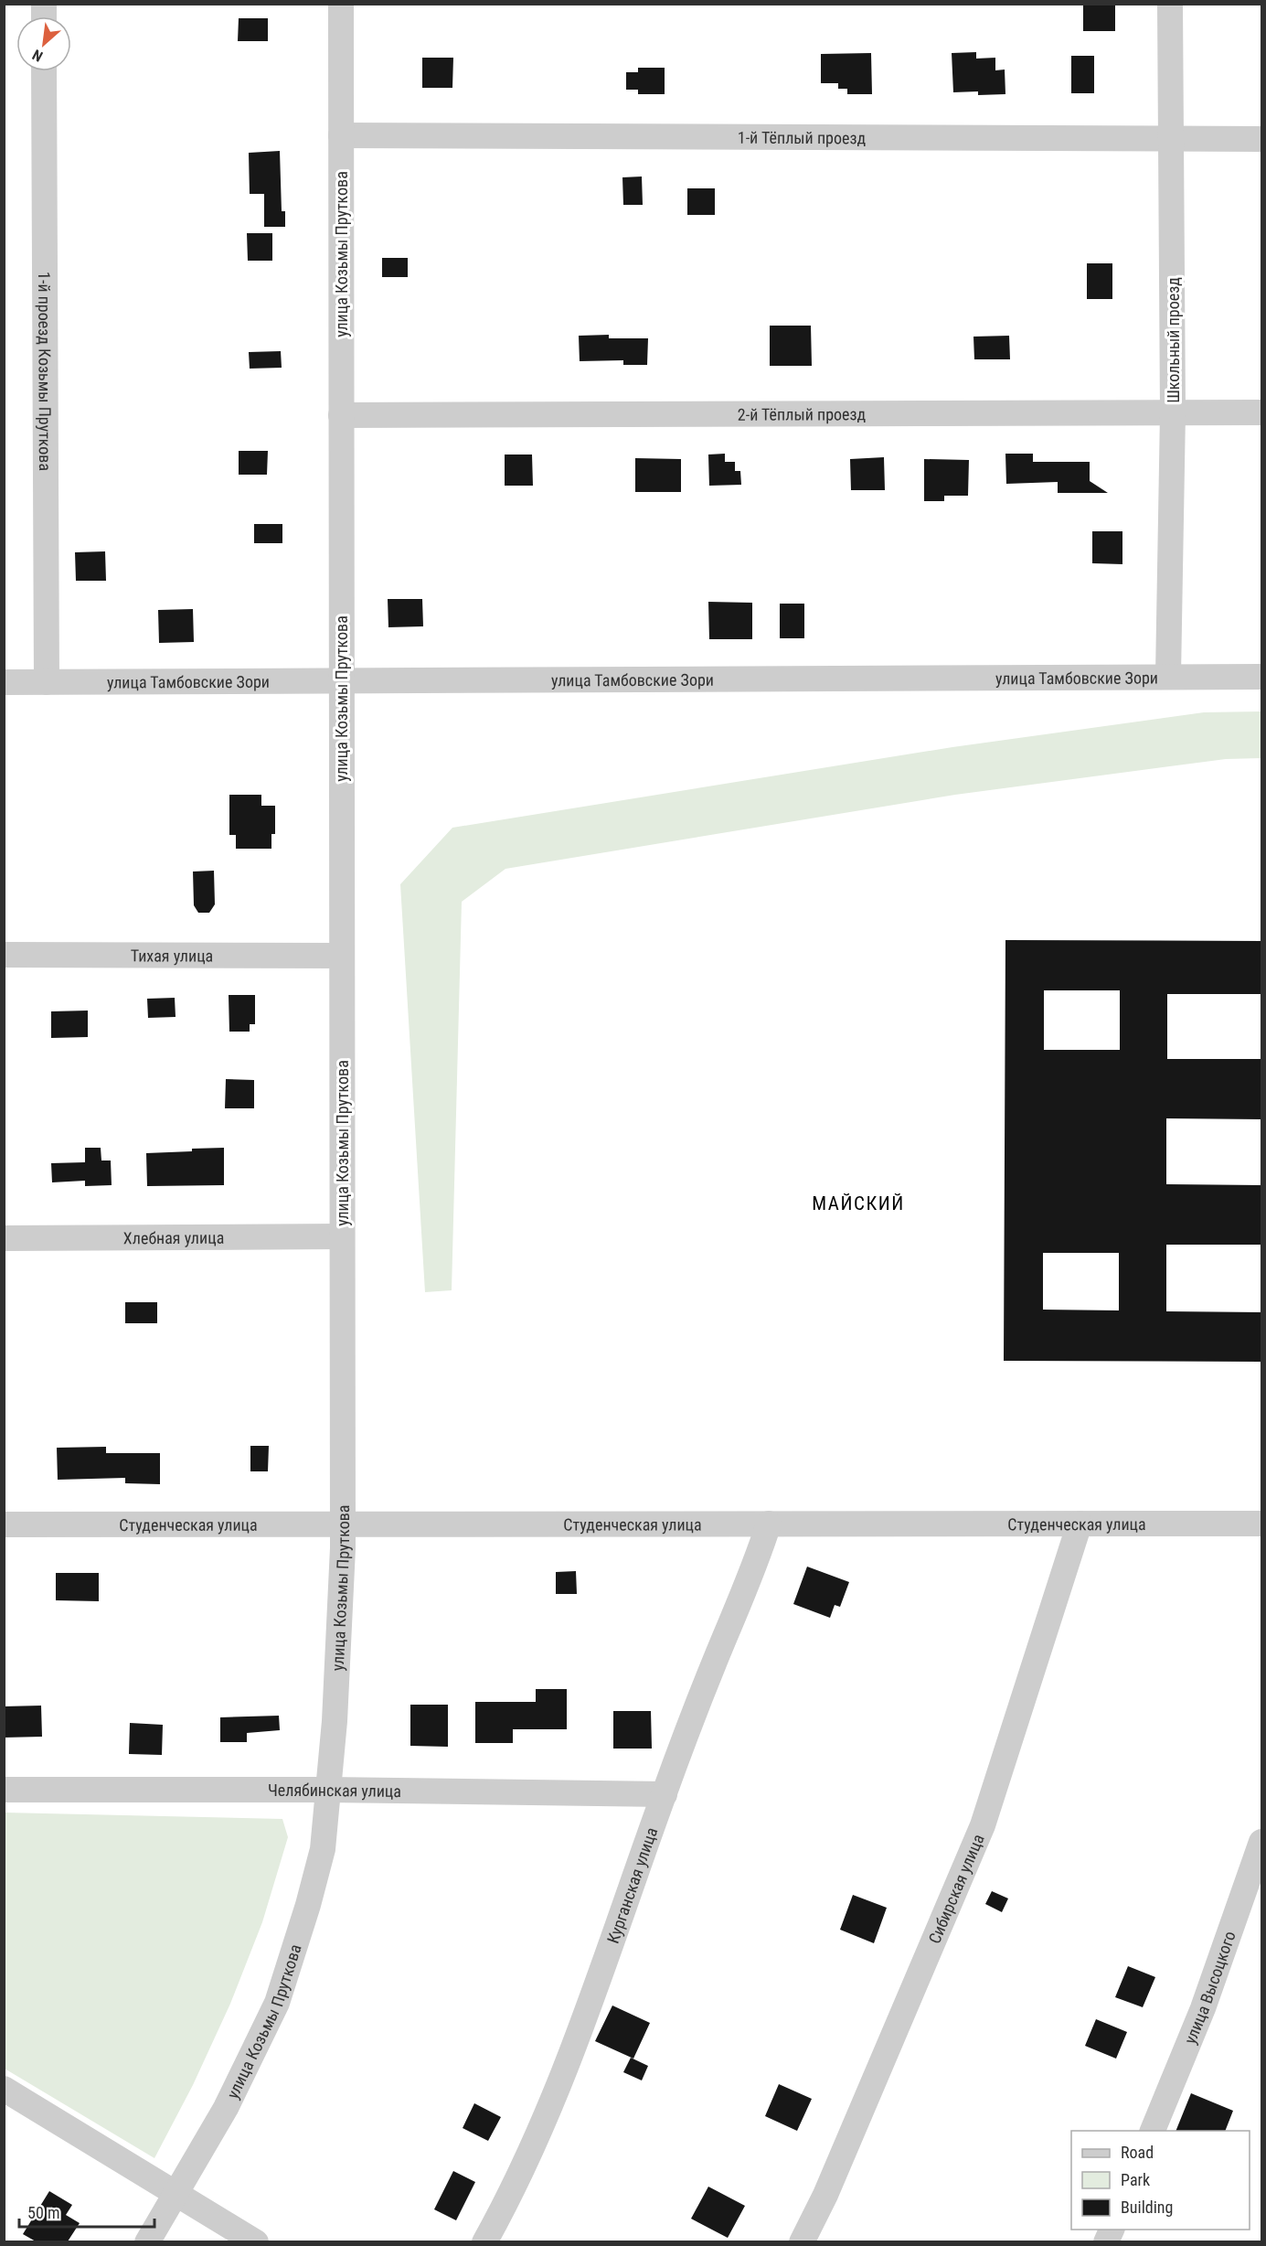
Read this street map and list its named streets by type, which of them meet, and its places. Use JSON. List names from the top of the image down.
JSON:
{
  "streets": {
    "street": [
      "1-й Тёплый проезд",
      "улица Козьмы Пруткова",
      "Школьный проезд",
      "1-й проезд Козьмы Пруткова",
      "2-й Тёплый проезд",
      "улица Тамбовские Зори",
      "Тихая улица",
      "Хлебная улица",
      "Студенческая улица",
      "Челябинская улица",
      "Курганская улица",
      "Сибирская улица",
      "улица Высоцкого"
    ]
  },
  "crossings": [
    ["1-й Тёплый проезд", "улица Козьмы Пруткова"],
    ["1-й Тёплый проезд", "Школьный проезд"],
    ["улица Козьмы Пруткова", "2-й Тёплый проезд"],
    ["улица Козьмы Пруткова", "улица Тамбовские Зори"],
    ["улица Козьмы Пруткова", "Тихая улица"],
    ["улица Козьмы Пруткова", "Хлебная улица"],
    ["улица Козьмы Пруткова", "Студенческая улица"],
    ["улица Козьмы Пруткова", "Челябинская улица"],
    ["Школьный проезд", "2-й Тёплый проезд"],
    ["Школьный проезд", "улица Тамбовские Зори"],
    ["1-й проезд Козьмы Пруткова", "улица Тамбовские Зори"],
    ["Студенческая улица", "Курганская улица"],
    ["Студенческая улица", "Сибирская улица"],
    ["Челябинская улица", "Курганская улица"]
  ],
  "districts": ["МАЙСКИЙ"],
  "legend": ["Road", "Park", "Building"],
  "scale_bar": "50 m",
  "north": "bottom left"
}
